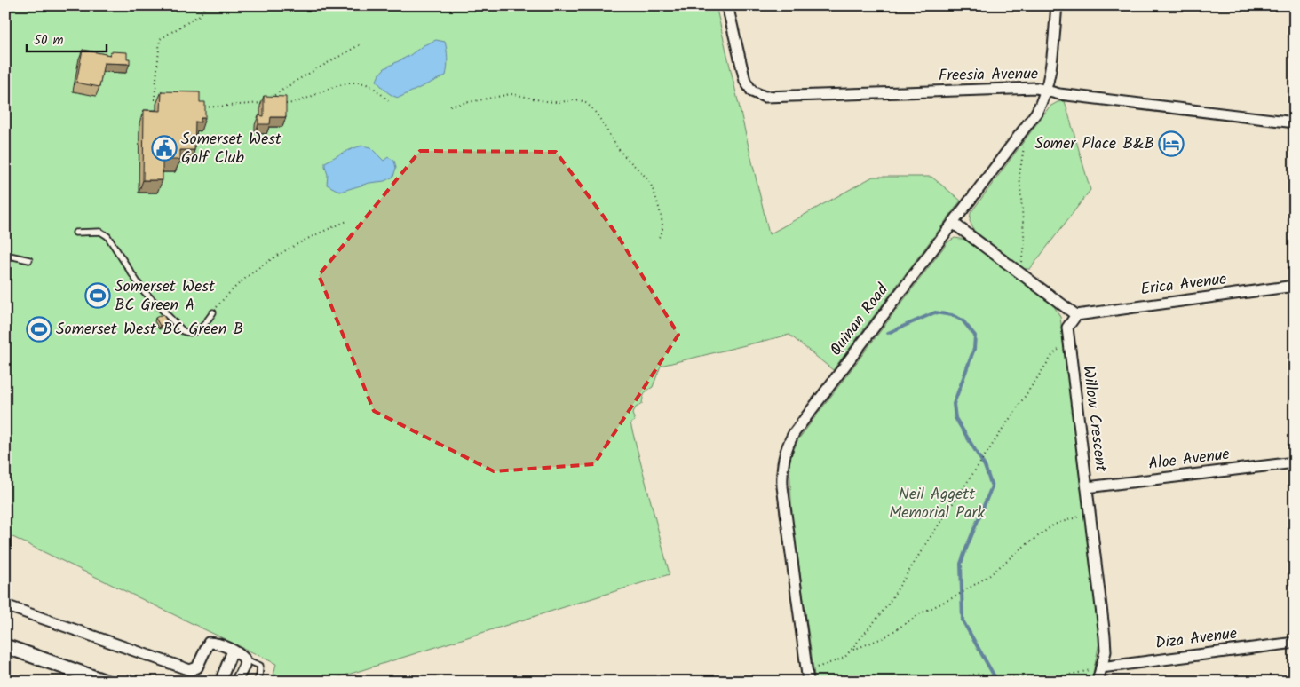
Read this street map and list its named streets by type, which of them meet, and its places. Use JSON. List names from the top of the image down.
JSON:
{
  "streets": {
    "street": [
      "Freesia Avenue",
      "Erica Avenue",
      "Quinan Road",
      "Willow Crescent",
      "Aloe Avenue",
      "Diza Avenue"
    ]
  },
  "crossings": [
    ["Freesia Avenue", "Quinan Road"],
    ["Erica Avenue", "Willow Crescent"],
    ["Willow Crescent", "Aloe Avenue"],
    ["Willow Crescent", "Diza Avenue"]
  ],
  "parks": ["Neil Aggett Memorial Park"],
  "places": {
    "hotel": ["Somer Place B&B"],
    "public building": ["Somerset West Golf Club"],
    "sports": ["Somerset West BC Green A", "Somerset West BC Green B"]
  },
  "scale_bar": "50 m"
}
